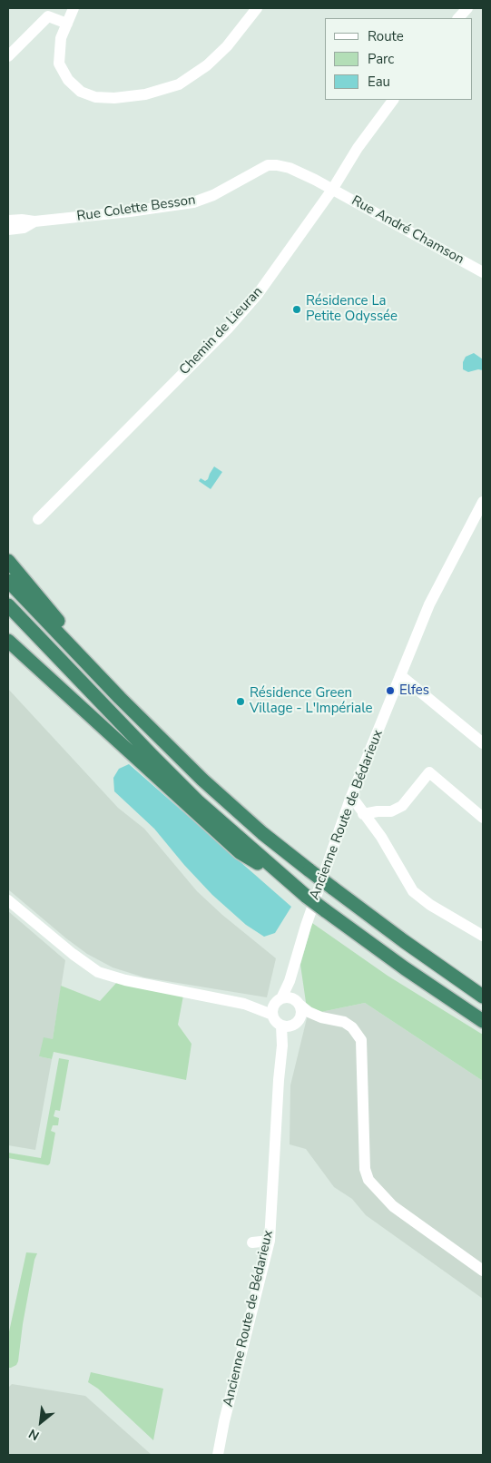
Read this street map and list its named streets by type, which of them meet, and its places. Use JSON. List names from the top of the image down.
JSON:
{
  "streets": {
    "street": [
      "Rue Colette Besson",
      "Rue André Chamson",
      "Chemin de Lieuran",
      "Ancienne Route de Bédarieux"
    ]
  },
  "crossings": [
    ["Rue Colette Besson", "Rue André Chamson"],
    ["Rue Colette Besson", "Chemin de Lieuran"],
    ["Rue André Chamson", "Chemin de Lieuran"]
  ],
  "places": ["Résidence La Petite Odyssée", "Elfes", "Résidence Green Village - L'Impériale"],
  "legend": ["Route", "Parc", "Eau"],
  "north": "bottom left"
}
